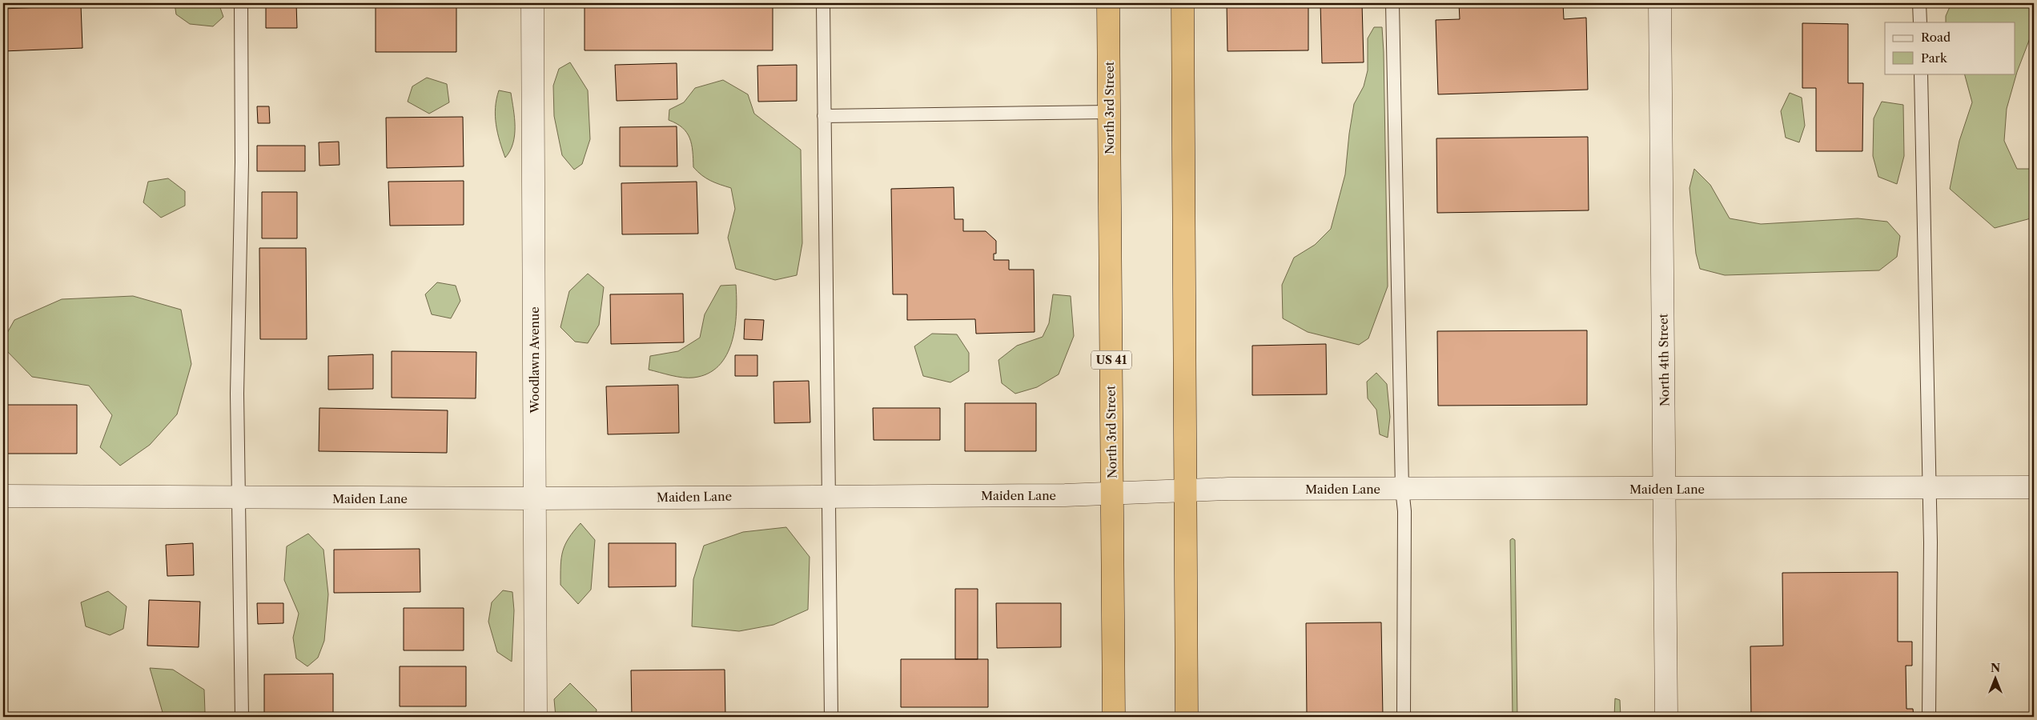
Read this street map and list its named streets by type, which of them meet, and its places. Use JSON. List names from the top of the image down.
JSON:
{
  "streets": {
    "highway": ["North 3rd Street", "US 41"],
    "street": ["Woodlawn Avenue", "North 4th Street", "Maiden Lane"]
  },
  "crossings": [
    ["North 3rd Street", "Maiden Lane"],
    ["Woodlawn Avenue", "Maiden Lane"],
    ["North 4th Street", "Maiden Lane"]
  ],
  "legend": ["Road", "Park"],
  "north": "top"
}
